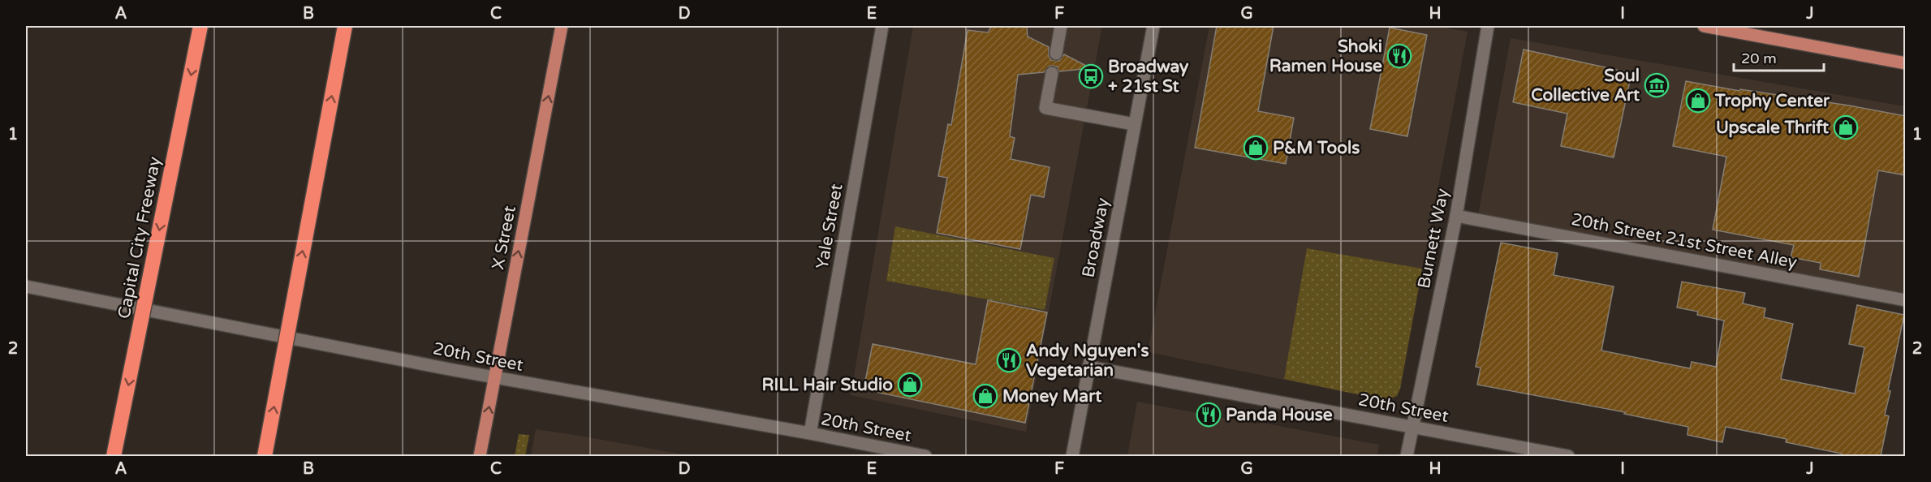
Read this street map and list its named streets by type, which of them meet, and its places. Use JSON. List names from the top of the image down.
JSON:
{
  "streets": {
    "highway": ["Capital City Freeway"],
    "main road": ["X Street"],
    "street": [
      "Yale Street",
      "Broadway",
      "Burnett Way",
      "20th Street 21st Street Alley",
      "20th Street"
    ]
  },
  "crossings": [
    ["Yale Street", "20th Street"],
    ["X Street", "20th Street"],
    ["Broadway", "20th Street"],
    ["Burnett Way", "20th Street 21st Street Alley"],
    ["Burnett Way", "20th Street"]
  ],
  "one_way": ["Capital City Freeway", "X Street"],
  "places": {
    "restaurant": ["Shoki Ramen House", "Andy Nguyen's Vegetarian", "Panda House"],
    "bus stop": ["Broadway + 21st St"],
    "museum": ["Soul Collective Art"],
    "shop": [
      "Trophy Center",
      "Upscale Thrift",
      "P&M Tools",
      "RILL Hair Studio",
      "Money Mart"
    ]
  },
  "scale_bar": "20 m",
  "grid": {
    "columns": [
      "A",
      "B",
      "C",
      "D",
      "E",
      "F",
      "G",
      "H",
      "I",
      "J"
    ],
    "rows": ["1", "2"]
  }
}
